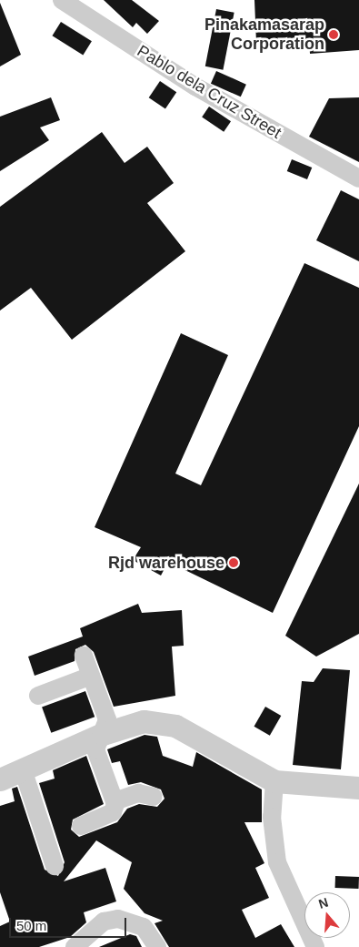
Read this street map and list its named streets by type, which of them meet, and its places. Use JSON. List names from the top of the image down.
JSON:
{
  "streets": {
    "street": ["Pablo dela Cruz Street"]
  },
  "places": ["Pinakamasarap Corporation", "Rjd warehouse"],
  "scale_bar": "50 m",
  "north": "top"
}
